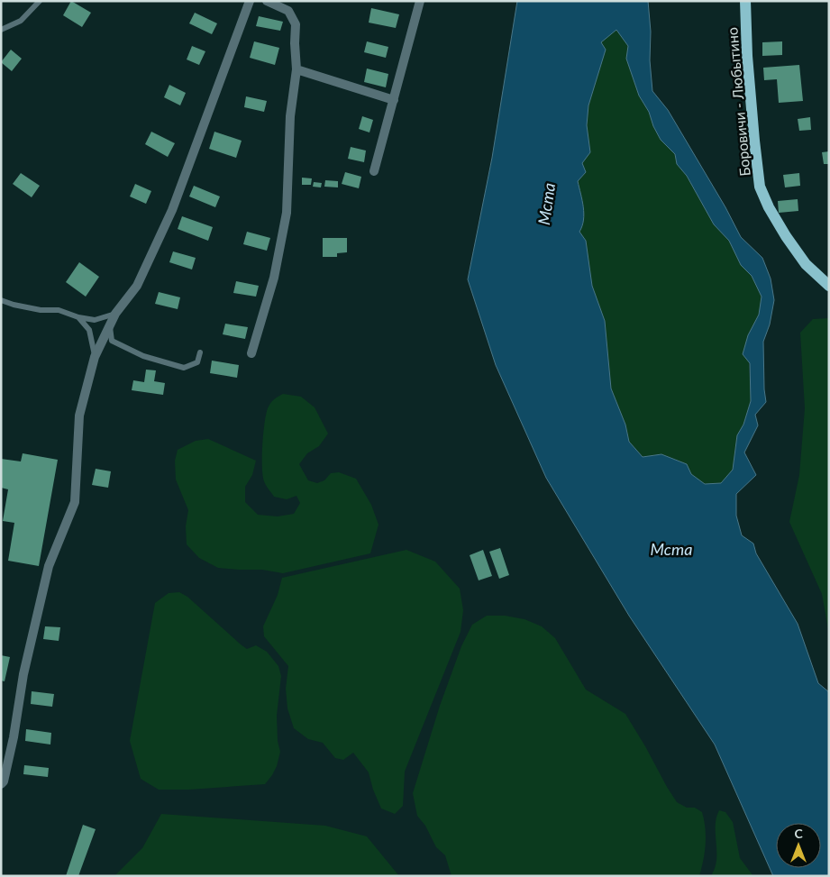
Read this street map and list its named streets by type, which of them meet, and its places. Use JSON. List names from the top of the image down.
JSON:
{
  "streets": {
    "main road": ["Боровичи - Любытино"]
  },
  "water": ["Мста"],
  "north": "top"
}
